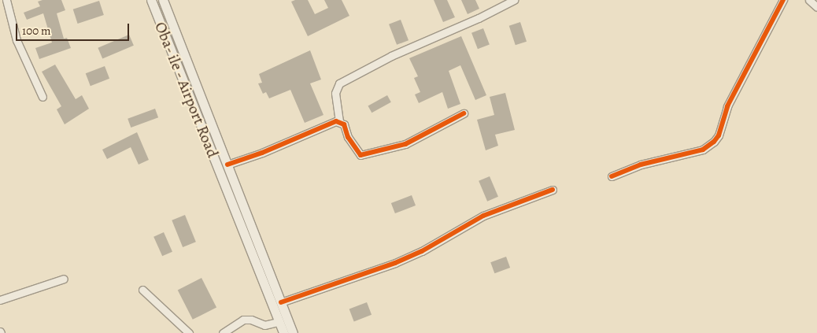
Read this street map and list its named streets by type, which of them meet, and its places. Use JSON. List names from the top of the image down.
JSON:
{
  "streets": {
    "main road": ["Oba- ile - Airport Road"]
  },
  "scale_bar": "100 m"
}
